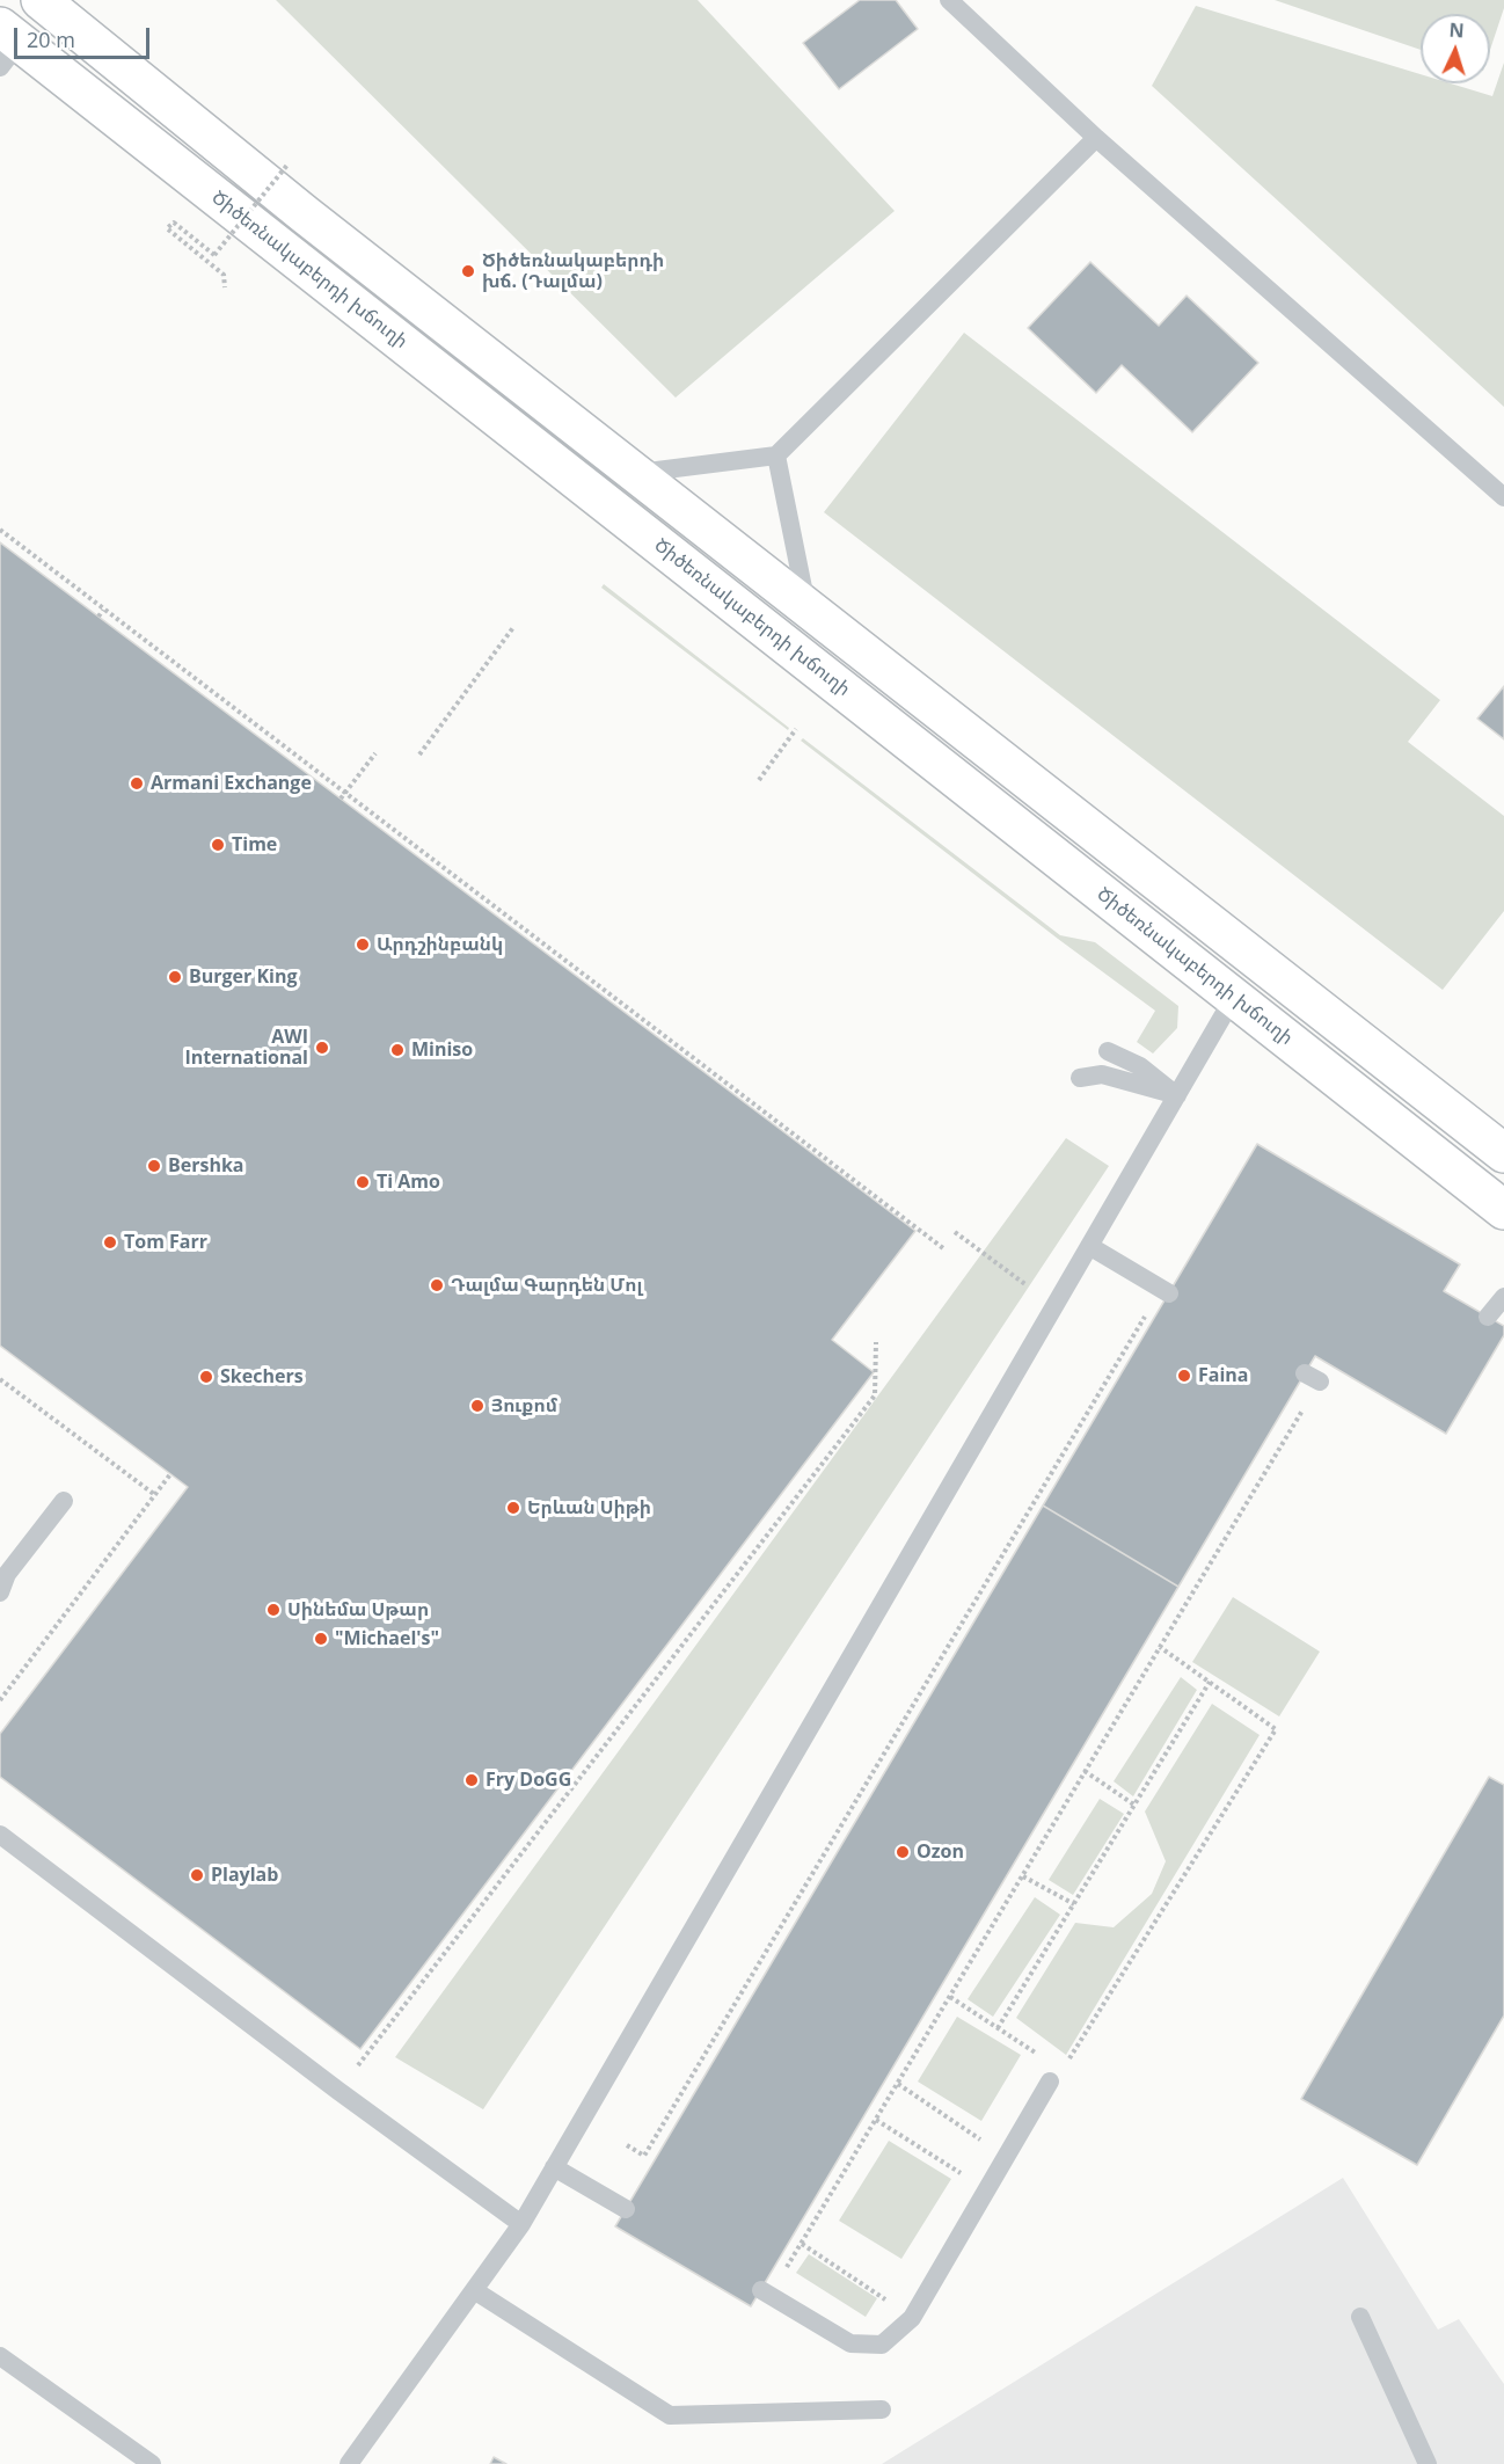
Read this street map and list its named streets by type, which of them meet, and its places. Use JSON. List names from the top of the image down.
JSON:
{
  "streets": {
    "main road": ["Ծիծեռնակաբերդի խճուղի"]
  },
  "places": [
    "Ծիծեռնակաբերդի խճ. (Դալմա)",
    "Armani Exchange",
    "Time",
    "Արդշինբանկ",
    "Burger King",
    "AWI International",
    "Miniso",
    "Bershka",
    "Ti Amo",
    "Tom Farr",
    "Դալմա Գարդեն Մոլ",
    "Faina",
    "Skechers",
    "Յուքոմ",
    "Երևան Սիթի",
    "Սինեմա Սթար",
    "\"Michael's\"",
    "Fry DoGG",
    "Ozon",
    "Playlab"
  ],
  "scale_bar": "20 m",
  "north": "top"
}
